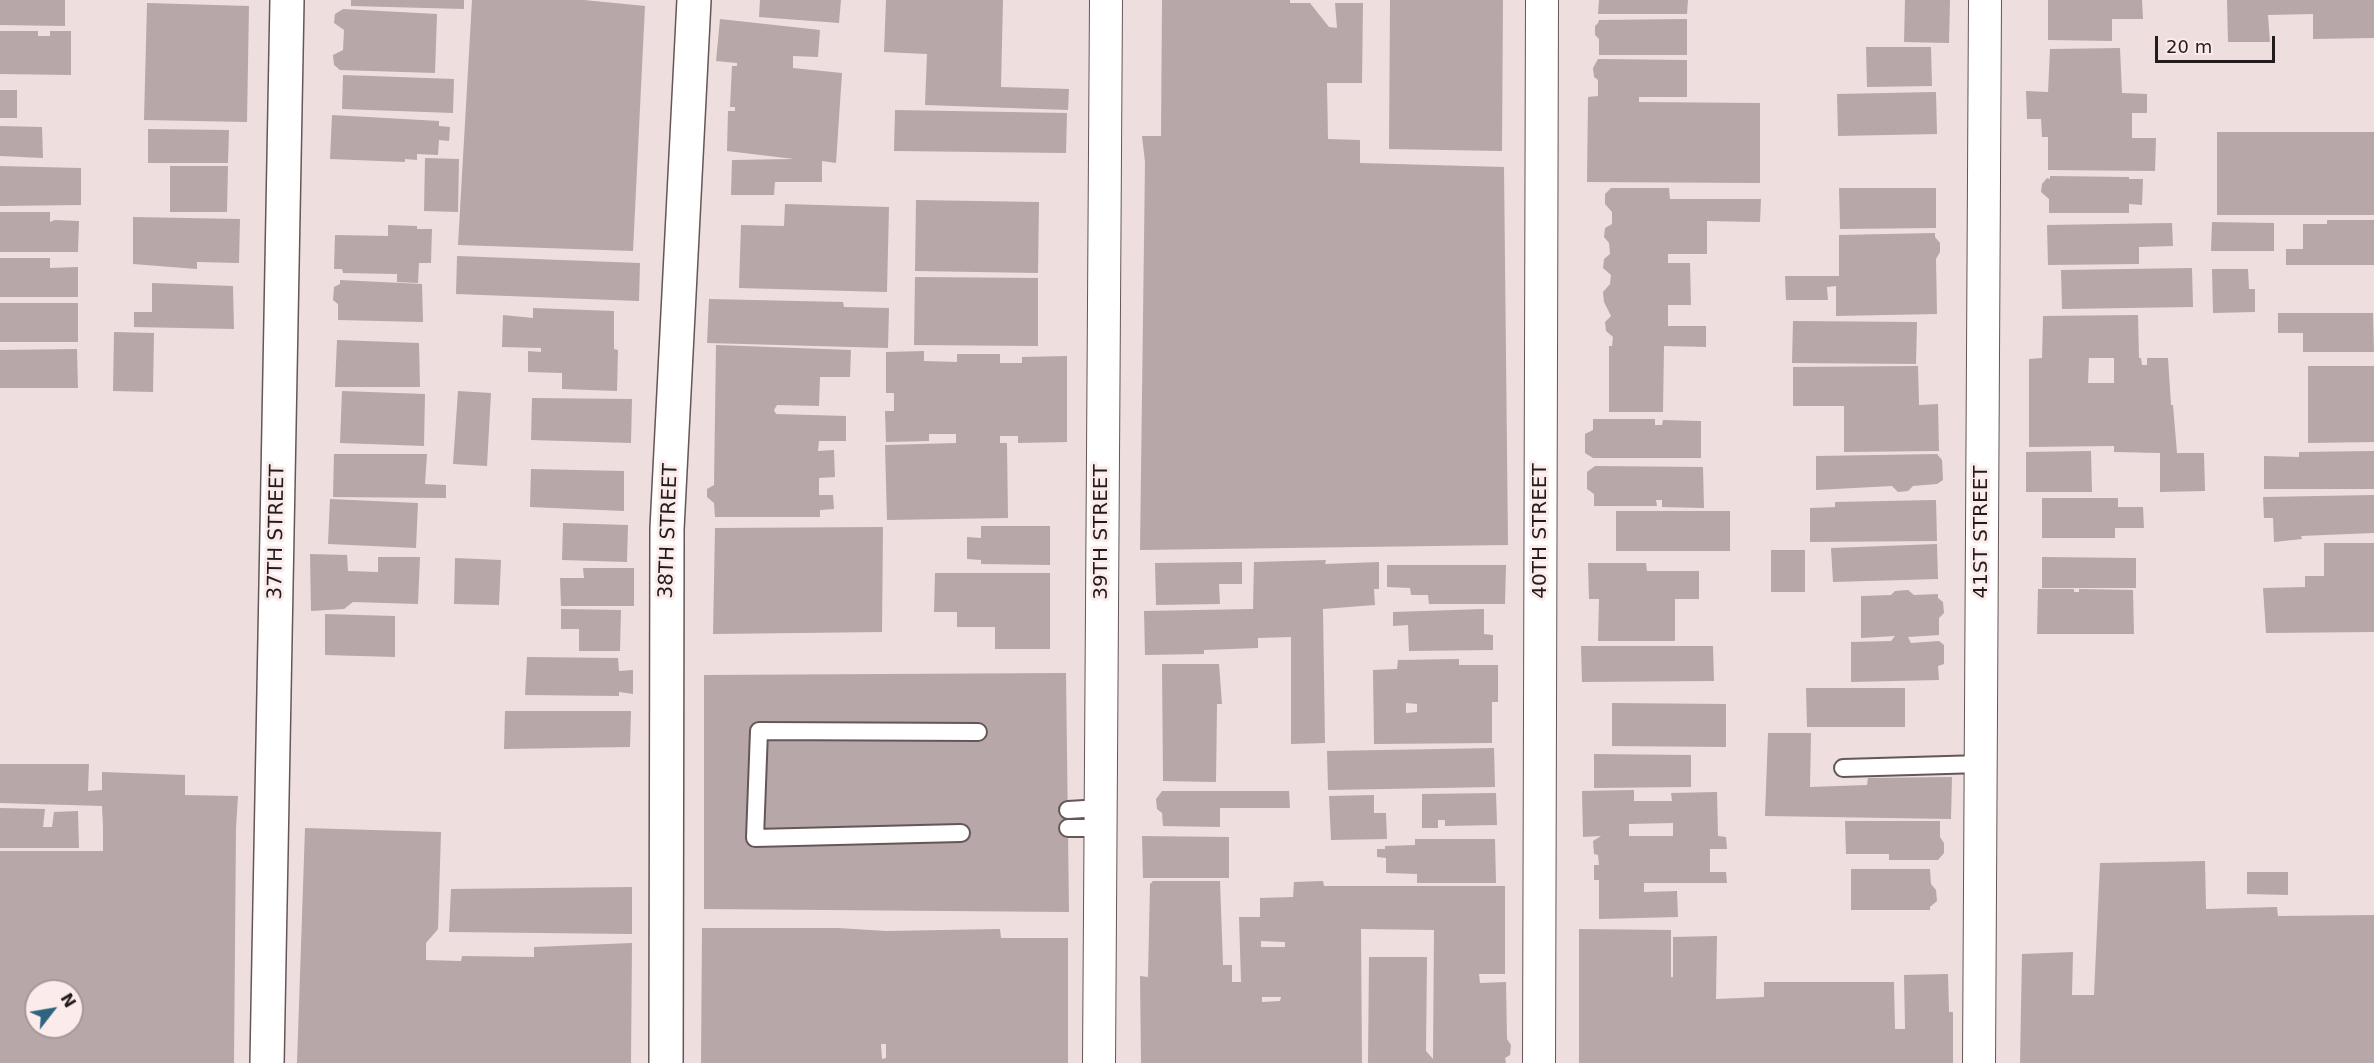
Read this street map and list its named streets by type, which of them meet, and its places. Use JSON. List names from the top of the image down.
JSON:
{
  "streets": {
    "street": [
      "38TH STREET",
      "40TH STREET",
      "37TH STREET",
      "39TH STREET",
      "41ST STREET"
    ]
  },
  "scale_bar": "20 m",
  "north": "top right"
}
